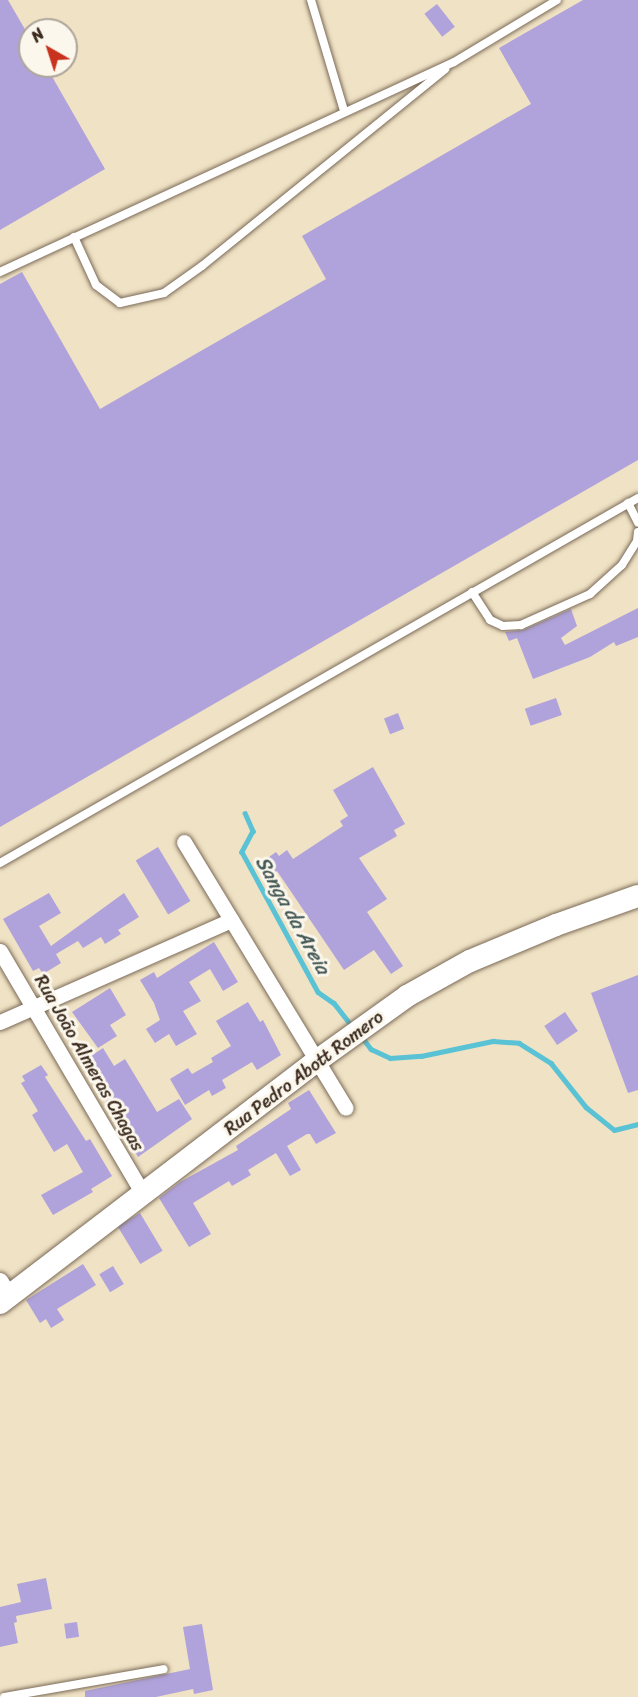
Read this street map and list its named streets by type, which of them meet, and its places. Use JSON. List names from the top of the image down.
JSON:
{
  "streets": {
    "street": ["Rua João Almeras Chagas", "Rua Pedro Abott Romero"]
  },
  "crossings": [
    ["Rua João Almeras Chagas", "Rua Pedro Abott Romero"]
  ],
  "water": ["Sanga da Areia"],
  "north": "top left"
}
